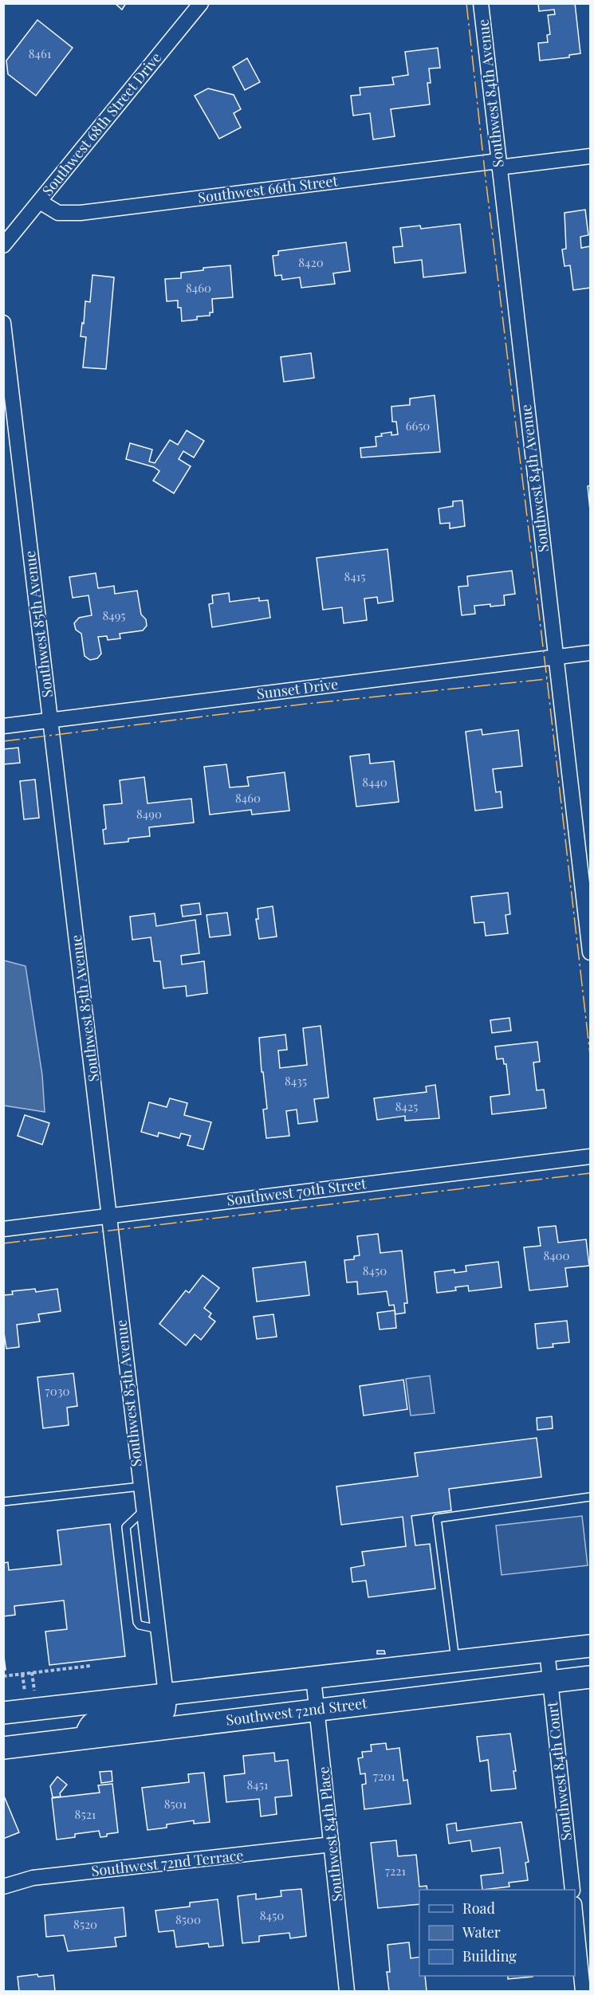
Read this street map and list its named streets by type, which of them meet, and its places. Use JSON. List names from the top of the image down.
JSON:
{
  "streets": {
    "main road": ["Southwest 72nd Street"],
    "street": [
      "Southwest 84th Avenue",
      "Southwest 68th Street Drive",
      "Southwest 66th Street",
      "Southwest 85th Avenue",
      "Sunset Drive",
      "Southwest 70th Street",
      "Southwest 84th Court",
      "Southwest 84th Place",
      "Southwest 72nd Terrace"
    ]
  },
  "crossings": [
    ["Southwest 84th Avenue", "Southwest 66th Street"],
    ["Southwest 84th Avenue", "Sunset Drive"],
    ["Southwest 68th Street Drive", "Southwest 66th Street"],
    ["Southwest 85th Avenue", "Sunset Drive"],
    ["Southwest 85th Avenue", "Southwest 70th Street"],
    ["Southwest 72nd Street", "Southwest 84th Court"],
    ["Southwest 72nd Street", "Southwest 84th Place"],
    ["Southwest 84th Place", "Southwest 72nd Terrace"]
  ],
  "house_numbers": [
    "8461",
    "8420",
    "8460",
    "6650",
    "8415",
    "8495",
    "8440",
    "8460",
    "8490",
    "8435",
    "8425",
    "8400",
    "8450",
    "7030",
    "7201",
    "8451",
    "8501",
    "8521",
    "7221",
    "8450",
    "8500",
    "8520"
  ],
  "legend": ["Road", "Water", "Building"]
}
